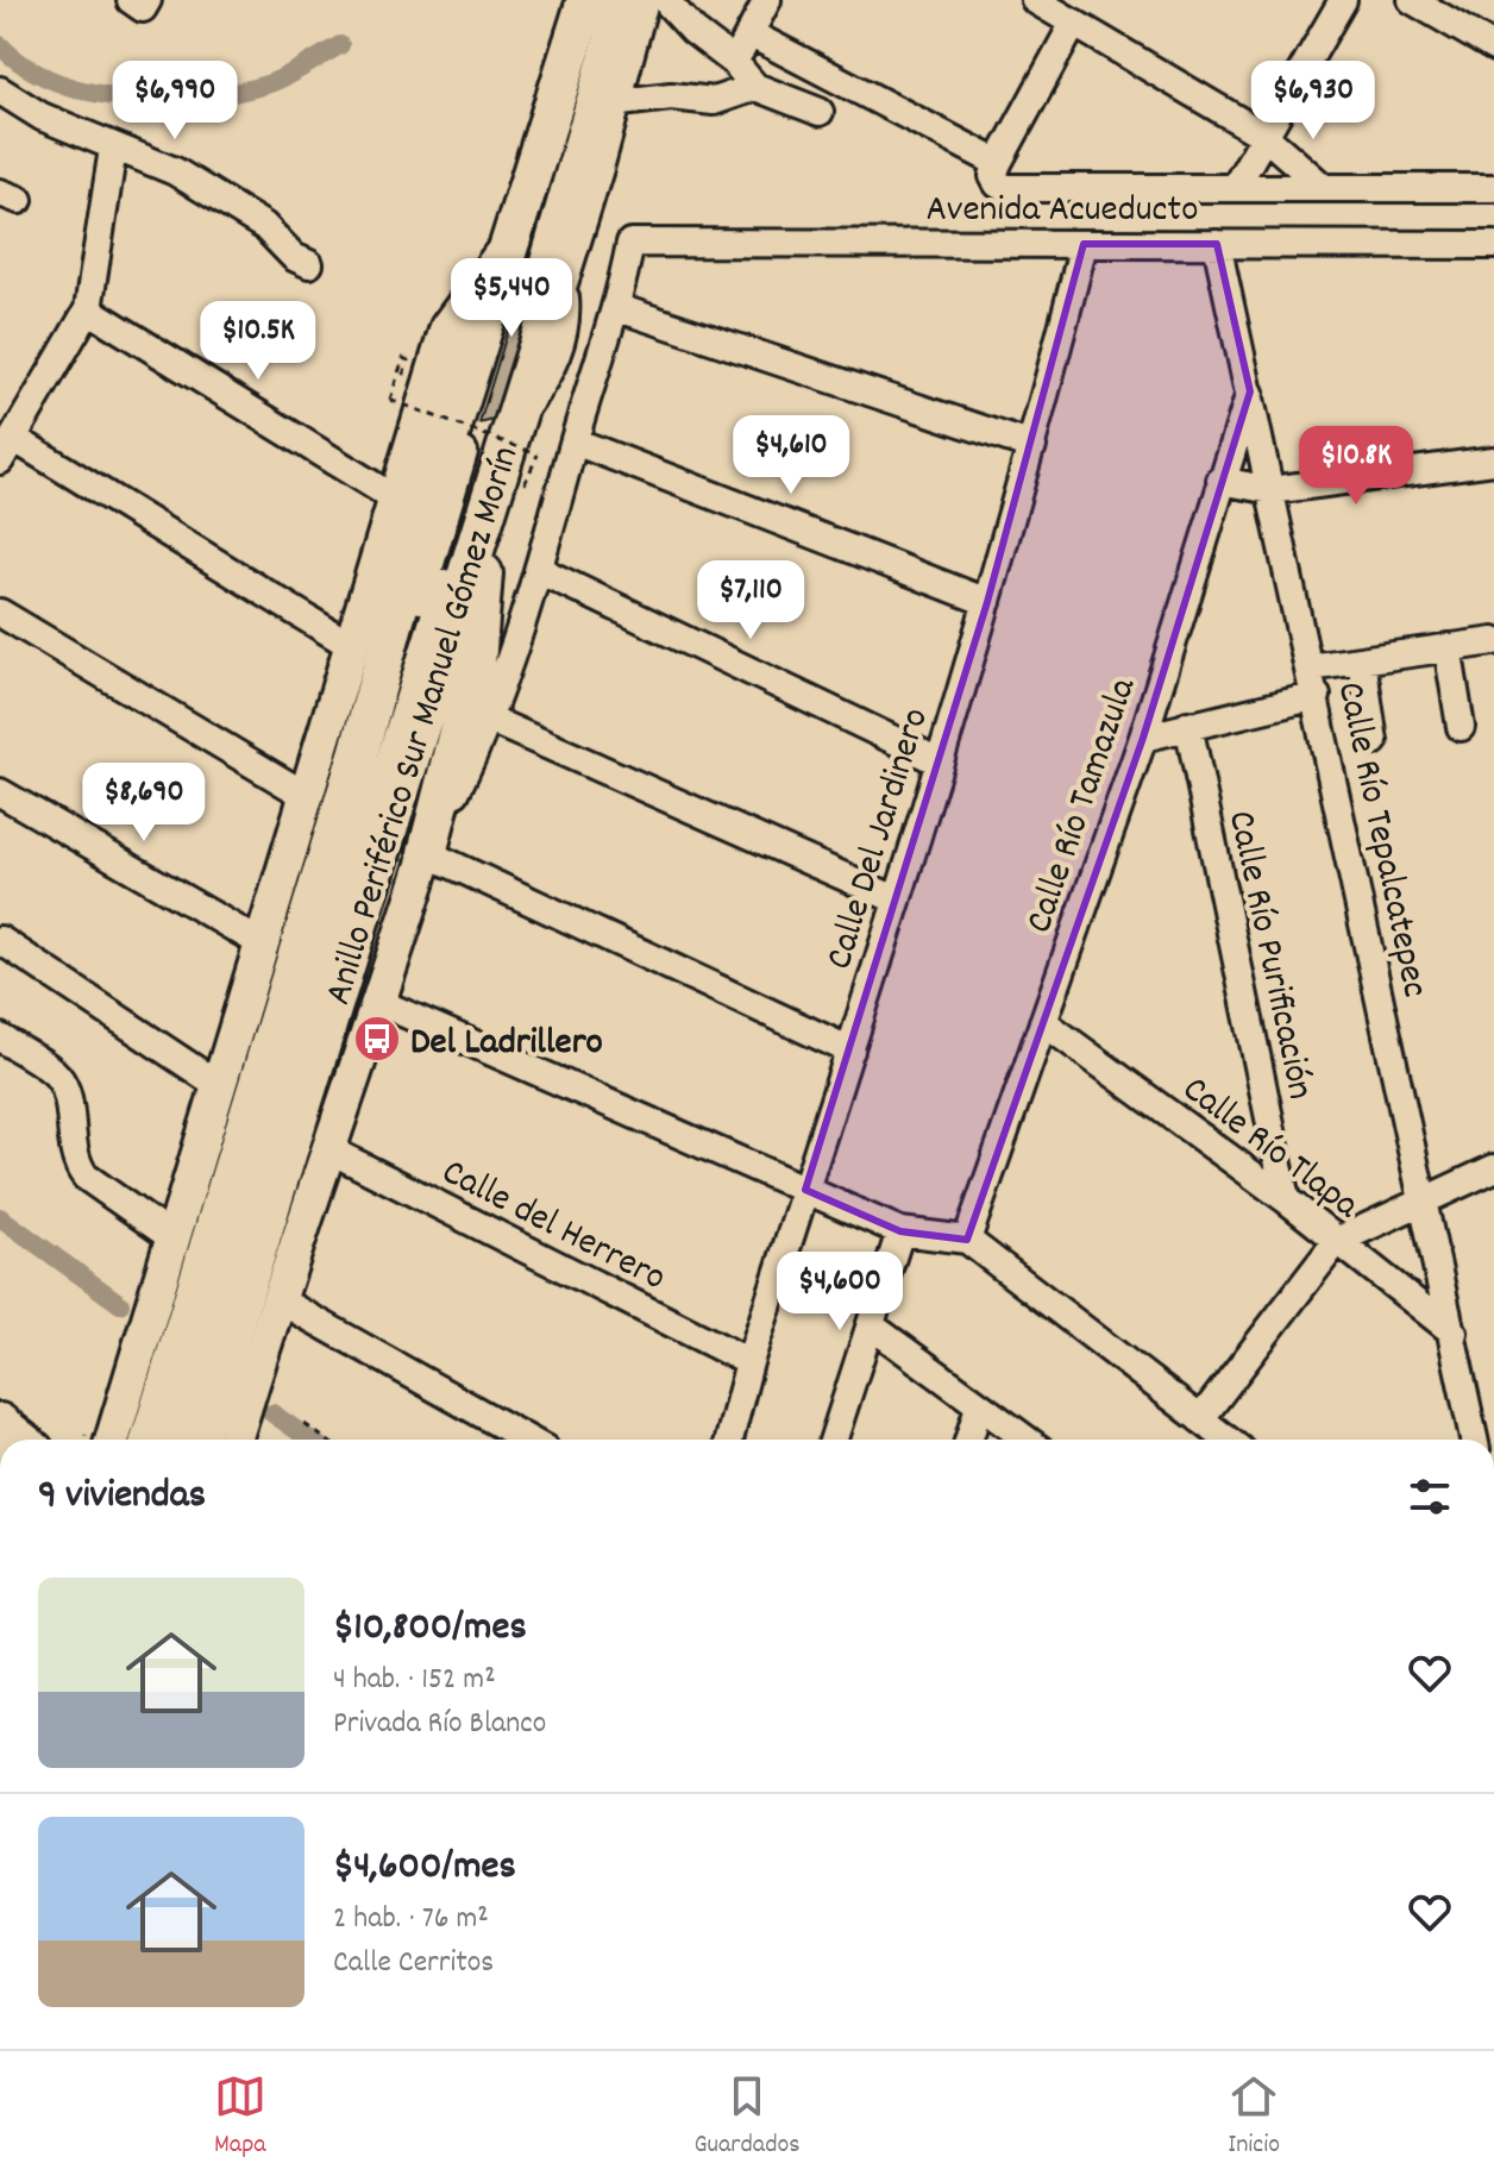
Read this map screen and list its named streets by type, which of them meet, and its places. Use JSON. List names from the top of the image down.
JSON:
{
  "streets": {
    "highway": ["Anillo Periférico Sur Manuel Gómez Morín"],
    "street": [
      "Avenida Acueducto",
      "Calle Río Tamazula",
      "Calle Del Jardinero",
      "Calle Río Tepalcatepec",
      "Calle Río Purificación",
      "Calle Río Tlapa",
      "Calle del Herrero"
    ]
  },
  "crossings": [
    ["Avenida Acueducto", "Calle Del Jardinero"],
    ["Avenida Acueducto", "Calle Río Tepalcatepec"],
    ["Calle Río Tamazula", "Calle Río Tepalcatepec"],
    ["Calle Río Tamazula", "Calle Río Tlapa"],
    ["Calle Del Jardinero", "Calle del Herrero"],
    ["Calle Río Tepalcatepec", "Calle Río Tlapa"],
    ["Calle Río Purificación", "Calle Río Tlapa"]
  ],
  "places": {
    "bus stop": ["Del Ladrillero"]
  },
  "page": {
    "price": [
      "$6,990",
      "$6,930",
      "$5,440",
      "$10.5K",
      "$4,610",
      "$10.8K",
      "$7,110",
      "$8,690",
      "$4,600"
    ],
    "heading": "9 viviendas",
    "list": [
      {
        "name": "$10,800/mes",
        "note": "4 hab. · 152 m² · Privada Río Blanco"
      },
      {
        "name": "$4,600/mes",
        "note": "2 hab. · 76 m² · Calle Cerritos"
      }
    ],
    "tabs": ["Mapa", "Guardados", "Inicio"]
  }
}
